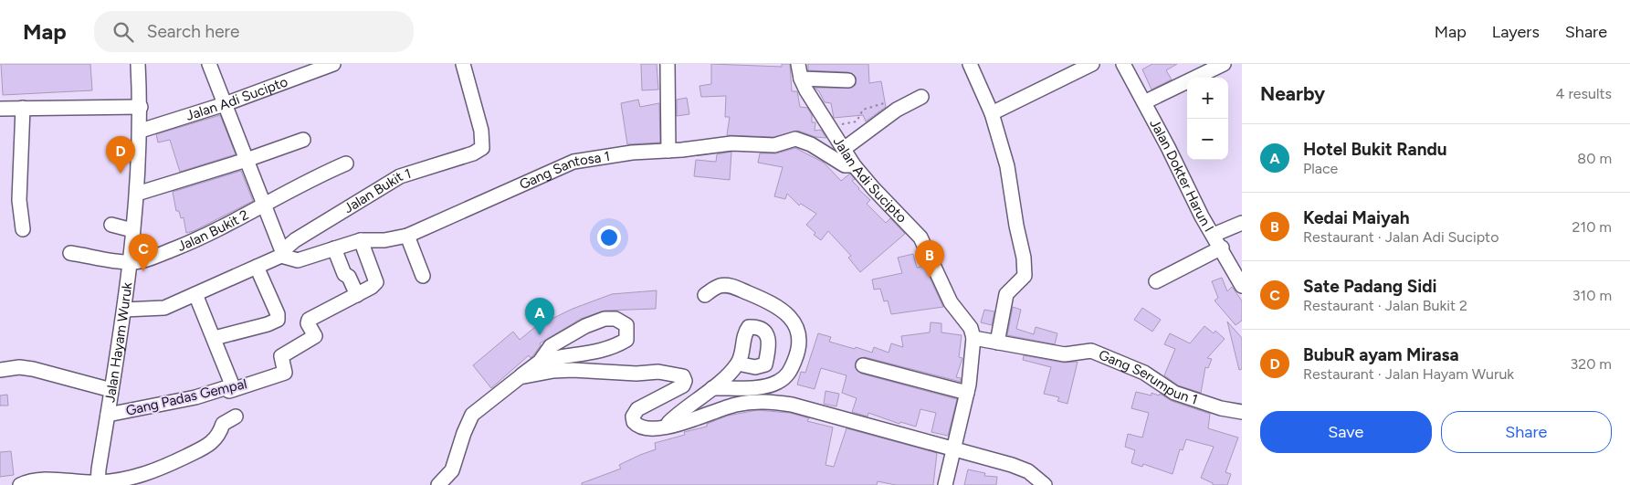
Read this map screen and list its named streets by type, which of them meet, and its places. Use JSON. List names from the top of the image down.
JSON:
{
  "streets": {
    "street": [
      "Jalan Adi Sucipto",
      "Gang Santosa 1",
      "Jalan Dokter Harun I",
      "Jalan Bukit 1",
      "Jalan Bukit 2",
      "Jalan Hayam Wuruk",
      "Gang Serumpun 1",
      "Gang Padas Gempal"
    ]
  },
  "crossings": [
    ["Jalan Adi Sucipto", "Gang Santosa 1"],
    ["Jalan Adi Sucipto", "Jalan Hayam Wuruk"],
    ["Jalan Adi Sucipto", "Gang Serumpun 1"],
    ["Gang Santosa 1", "Jalan Bukit 1"],
    ["Gang Santosa 1", "Gang Padas Gempal"],
    ["Jalan Bukit 1", "Jalan Hayam Wuruk"],
    ["Jalan Bukit 2", "Jalan Hayam Wuruk"],
    ["Jalan Hayam Wuruk", "Gang Padas Gempal"]
  ],
  "page": {
    "header": "Map",
    "search": "Search here",
    "nav": ["Map", "Layers", "Share"],
    "heading": ["Nearby", "4 results"],
    "map_buttons": ["+", "−"],
    "list": [
      {
        "mark": "A",
        "name": "Hotel Bukit Randu",
        "note": "Place",
        "value": "80 m"
      },
      {
        "mark": "B",
        "name": "Kedai Maiyah",
        "note": "Restaurant · Jalan Adi Sucipto",
        "value": "210 m"
      },
      {
        "mark": "C",
        "name": "Sate Padang Sidi",
        "note": "Restaurant · Jalan Bukit 2",
        "value": "310 m"
      },
      {
        "mark": "D",
        "name": "BubuR ayam Mirasa",
        "note": "Restaurant · Jalan Hayam Wuruk",
        "value": "320 m"
      }
    ],
    "pins": [
      "D",
      "C",
      "B",
      "A"
    ],
    "buttons": ["Save", "Share"]
  }
}
